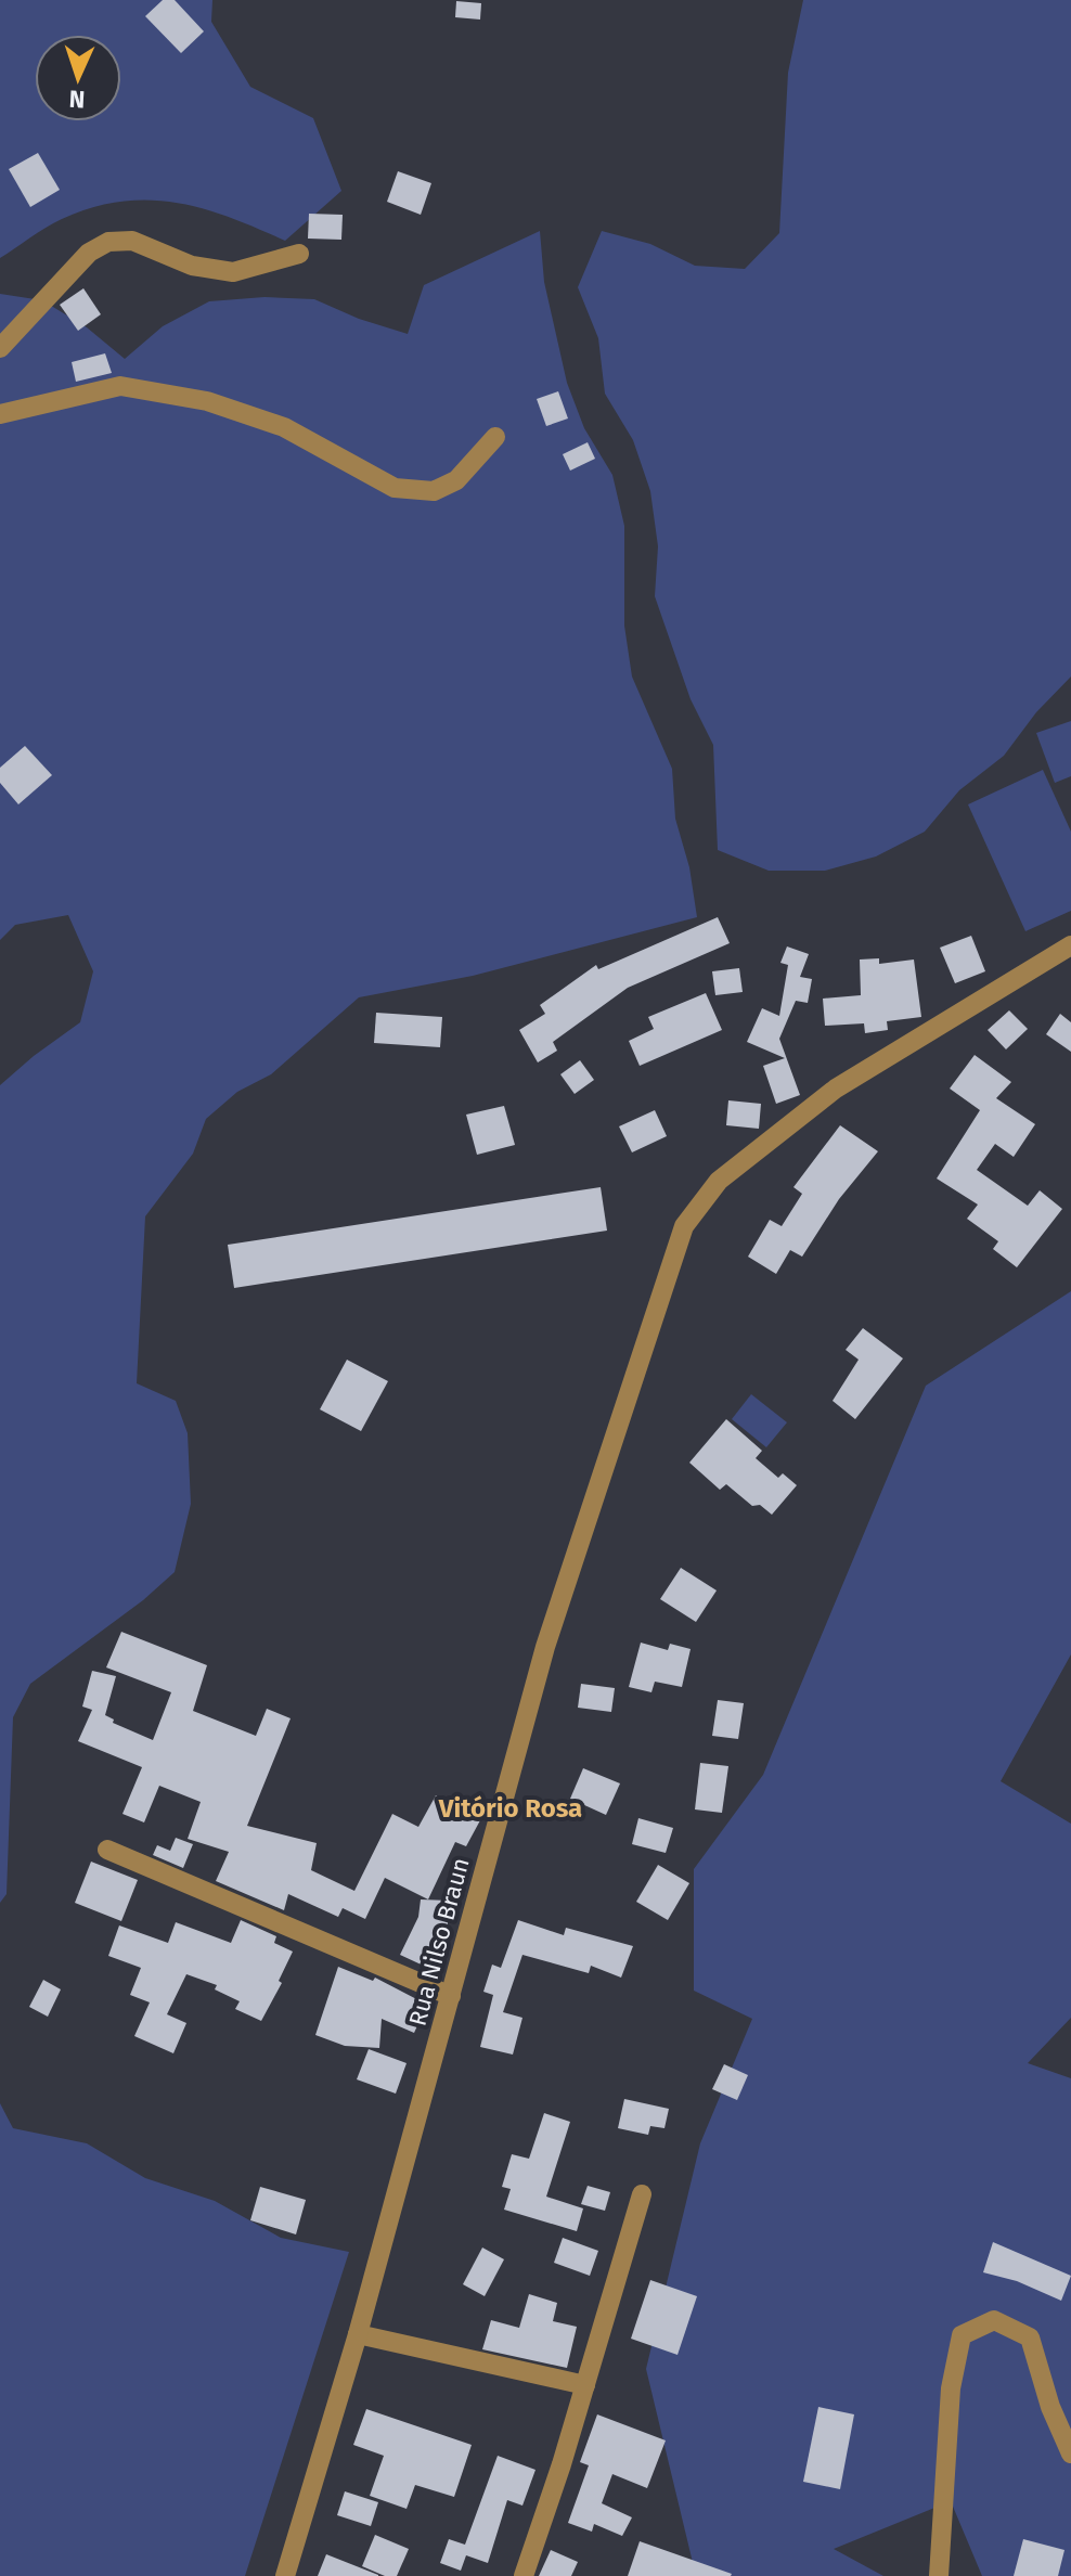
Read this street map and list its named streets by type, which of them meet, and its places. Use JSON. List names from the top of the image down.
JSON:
{
  "streets": {
    "street": ["Rua Nilso Braun"]
  },
  "districts": ["Vitório Rosa"],
  "north": "bottom"
}
